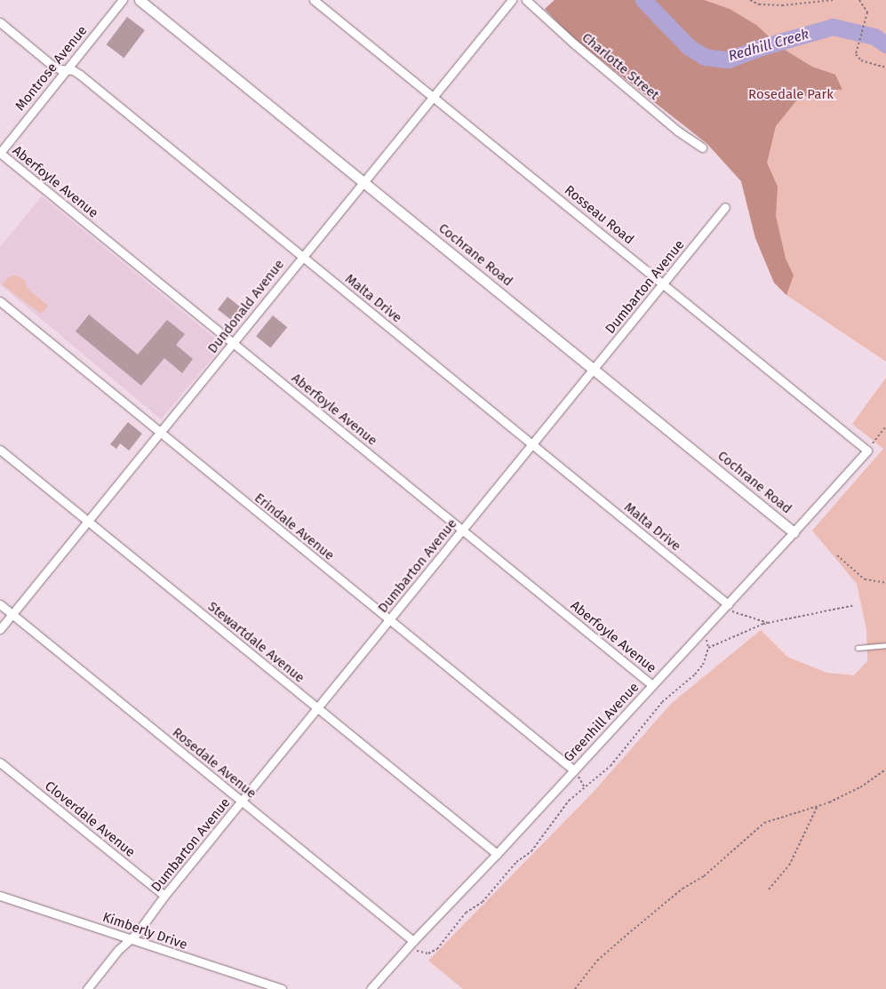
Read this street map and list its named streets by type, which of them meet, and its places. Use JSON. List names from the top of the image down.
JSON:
{
  "streets": {
    "street": [
      "Charlotte Street",
      "Montrose Avenue",
      "Aberfoyle Avenue",
      "Rosseau Road",
      "Cochrane Road",
      "Dumbarton Avenue",
      "Malta Drive",
      "Dundonald Avenue",
      "Erindale Avenue",
      "Stewartdale Avenue",
      "Greenhill Avenue",
      "Rosedale Avenue",
      "Cloverdale Avenue",
      "Kimberly Drive"
    ]
  },
  "crossings": [
    ["Montrose Avenue", "Aberfoyle Avenue"],
    ["Montrose Avenue", "Malta Drive"],
    ["Aberfoyle Avenue", "Dumbarton Avenue"],
    ["Aberfoyle Avenue", "Dundonald Avenue"],
    ["Aberfoyle Avenue", "Greenhill Avenue"],
    ["Rosseau Road", "Dumbarton Avenue"],
    ["Rosseau Road", "Dundonald Avenue"],
    ["Rosseau Road", "Greenhill Avenue"],
    ["Cochrane Road", "Dumbarton Avenue"],
    ["Cochrane Road", "Dundonald Avenue"],
    ["Cochrane Road", "Greenhill Avenue"],
    ["Dumbarton Avenue", "Malta Drive"],
    ["Dumbarton Avenue", "Erindale Avenue"],
    ["Dumbarton Avenue", "Stewartdale Avenue"],
    ["Dumbarton Avenue", "Rosedale Avenue"],
    ["Dumbarton Avenue", "Cloverdale Avenue"],
    ["Dumbarton Avenue", "Kimberly Drive"],
    ["Malta Drive", "Dundonald Avenue"],
    ["Malta Drive", "Greenhill Avenue"],
    ["Dundonald Avenue", "Erindale Avenue"],
    ["Dundonald Avenue", "Stewartdale Avenue"],
    ["Dundonald Avenue", "Rosedale Avenue"],
    ["Erindale Avenue", "Greenhill Avenue"],
    ["Stewartdale Avenue", "Greenhill Avenue"],
    ["Greenhill Avenue", "Rosedale Avenue"]
  ],
  "water": ["Redhill Creek"],
  "parks": ["Rosedale Park"]
}
